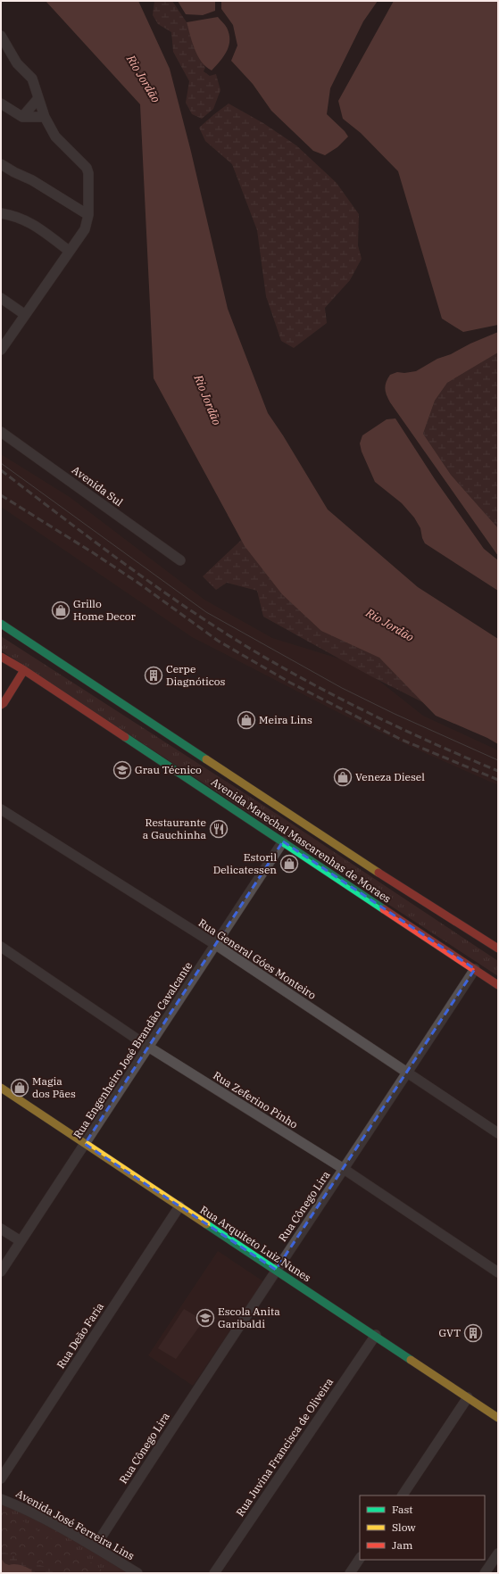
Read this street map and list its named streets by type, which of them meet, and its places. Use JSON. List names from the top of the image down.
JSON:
{
  "streets": {
    "main road": ["Avenida Marechal Mascarenhas de Moraes", "Rua Arquiteto Luiz Nunes"],
    "street": [
      "Avenida Sul",
      "Rua General Góes Monteiro",
      "Rua Engenheiro José Brandão Cavalcante",
      "Rua Zeferino Pinho",
      "Rua Cônego Lira",
      "Rua Deão Faria",
      "Rua Juvina Francisca de Oliveira",
      "Avenida José Ferreira Lins"
    ]
  },
  "crossings": [
    ["Avenida Marechal Mascarenhas de Moraes", "Rua Engenheiro José Brandão Cavalcante"],
    ["Avenida Marechal Mascarenhas de Moraes", "Rua Cônego Lira"],
    ["Rua General Góes Monteiro", "Rua Engenheiro José Brandão Cavalcante"],
    ["Rua General Góes Monteiro", "Rua Cônego Lira"],
    ["Rua Engenheiro José Brandão Cavalcante", "Rua Zeferino Pinho"],
    ["Rua Engenheiro José Brandão Cavalcante", "Rua Arquiteto Luiz Nunes"],
    ["Rua Zeferino Pinho", "Rua Cônego Lira"],
    ["Rua Cônego Lira", "Rua Arquiteto Luiz Nunes"],
    ["Rua Cônego Lira", "Avenida José Ferreira Lins"],
    ["Rua Arquiteto Luiz Nunes", "Rua Deão Faria"],
    ["Rua Arquiteto Luiz Nunes", "Rua Juvina Francisca de Oliveira"]
  ],
  "water": ["Rio Jordão"],
  "places": {
    "shop": [
      "Grillo Home Decor",
      "Meira Lins",
      "Veneza Diesel",
      "Estoril Delicatessen",
      "Magia dos Pães"
    ],
    "building": ["Cerpe Diagnóticos", "GVT"],
    "school or university": ["Grau Técnico", "Escola Anita Garibaldi"],
    "restaurant": ["Restaurante a Gauchinha"]
  },
  "legend": ["Fast", "Slow", "Jam"]
}
